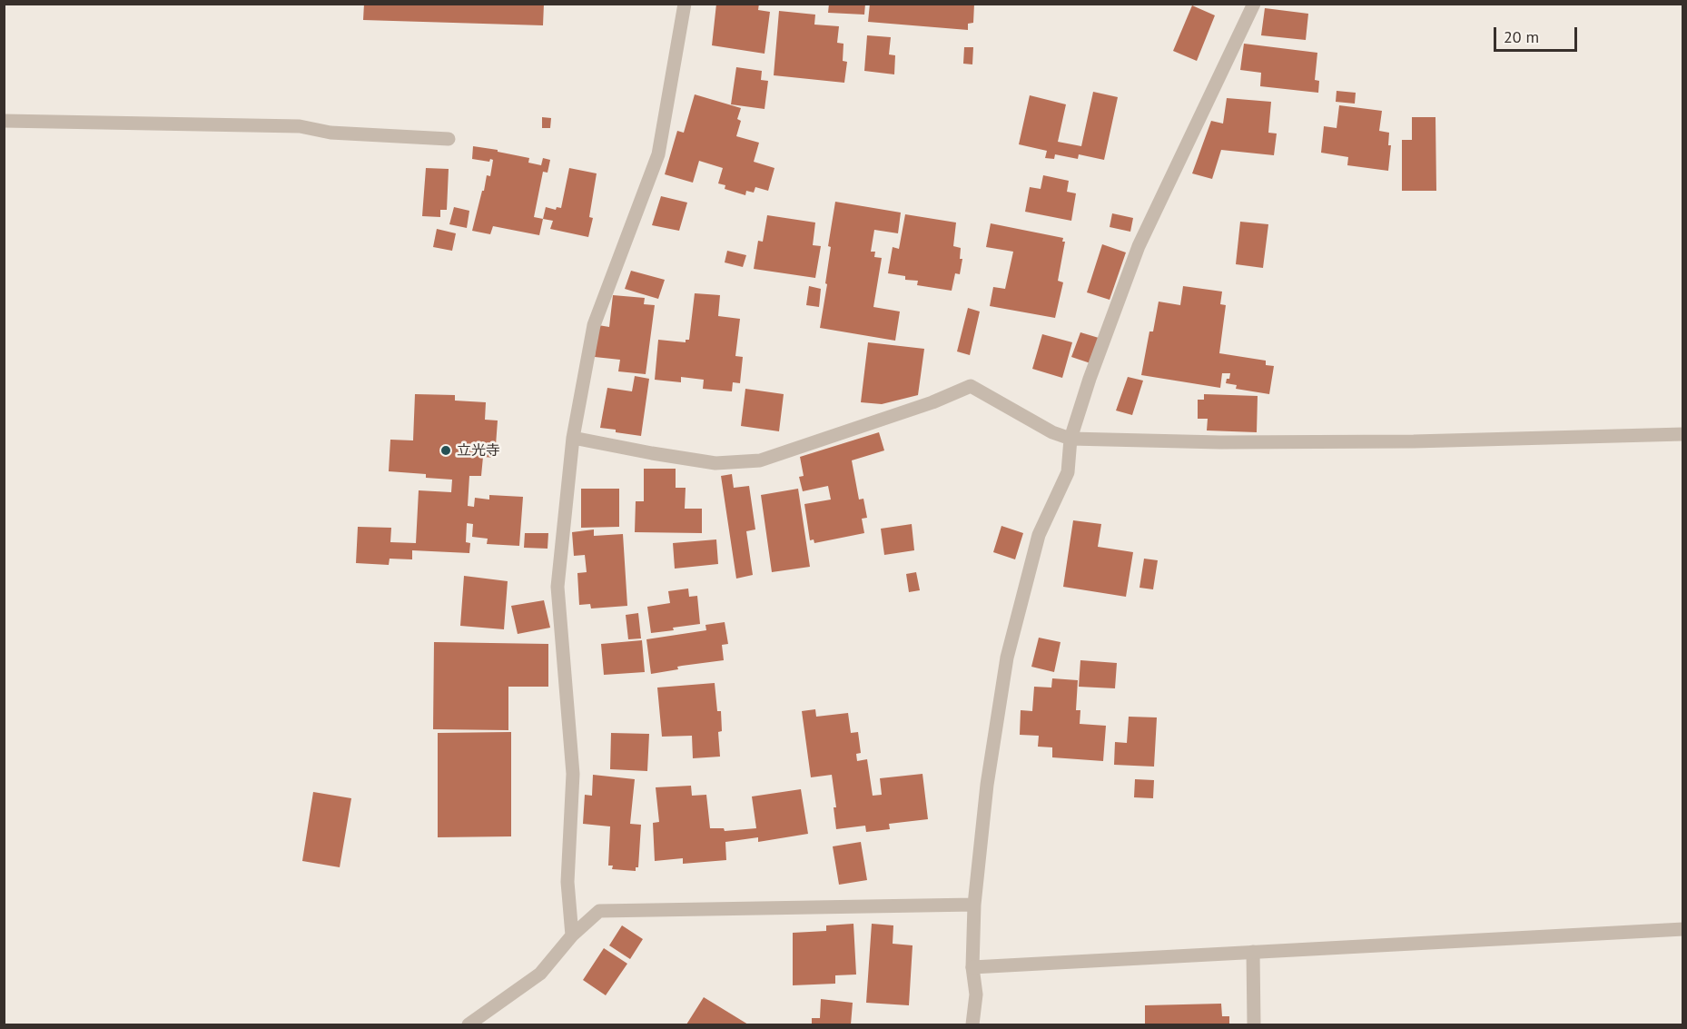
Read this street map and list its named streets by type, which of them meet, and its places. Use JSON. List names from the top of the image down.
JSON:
{
  "places": ["立光寺"],
  "scale_bar": "20 m"
}
